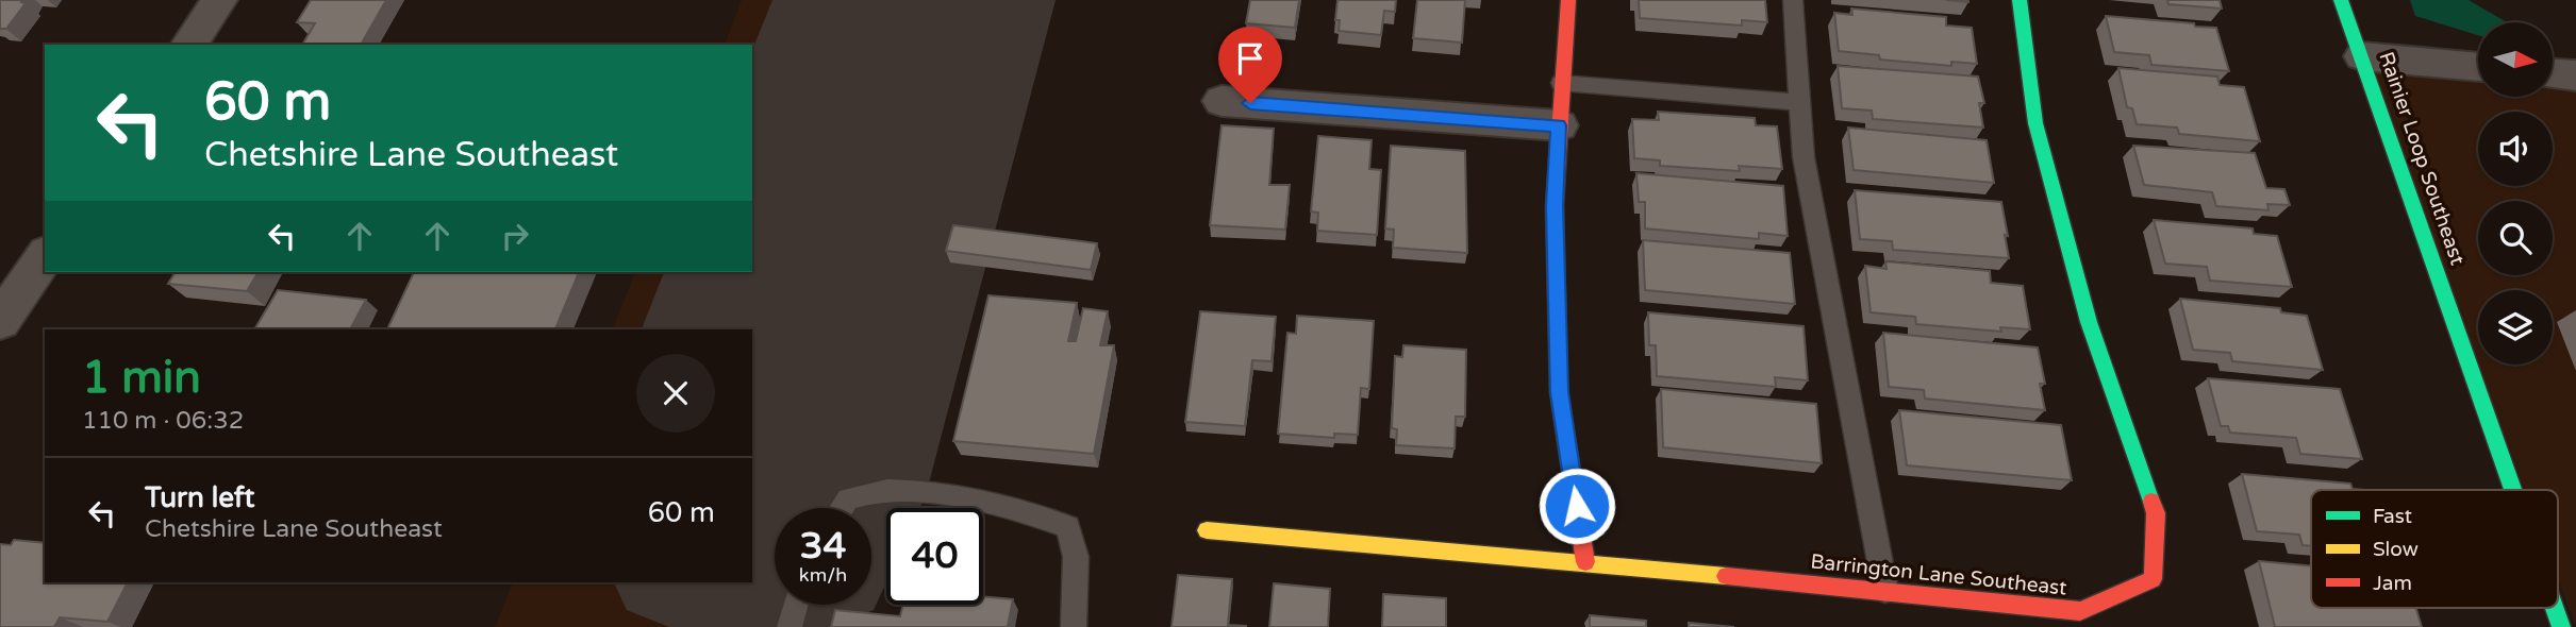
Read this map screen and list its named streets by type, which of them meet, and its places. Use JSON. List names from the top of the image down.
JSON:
{
  "streets": {
    "street": ["Rainier Loop Southeast", "Barrington Lane Southeast"]
  },
  "legend": ["Fast", "Slow", "Jam"],
  "north": "right",
  "page": {
    "turn": ["60 m", "Chetshire Lane Southeast"],
    "heading": ["1 min", "110 m · 06:32"],
    "list": [
      {
        "name": "Turn left",
        "note": "Chetshire Lane Southeast",
        "value": "60 m"
      }
    ],
    "speed": "34 km/h",
    "limit": "40"
  }
}
